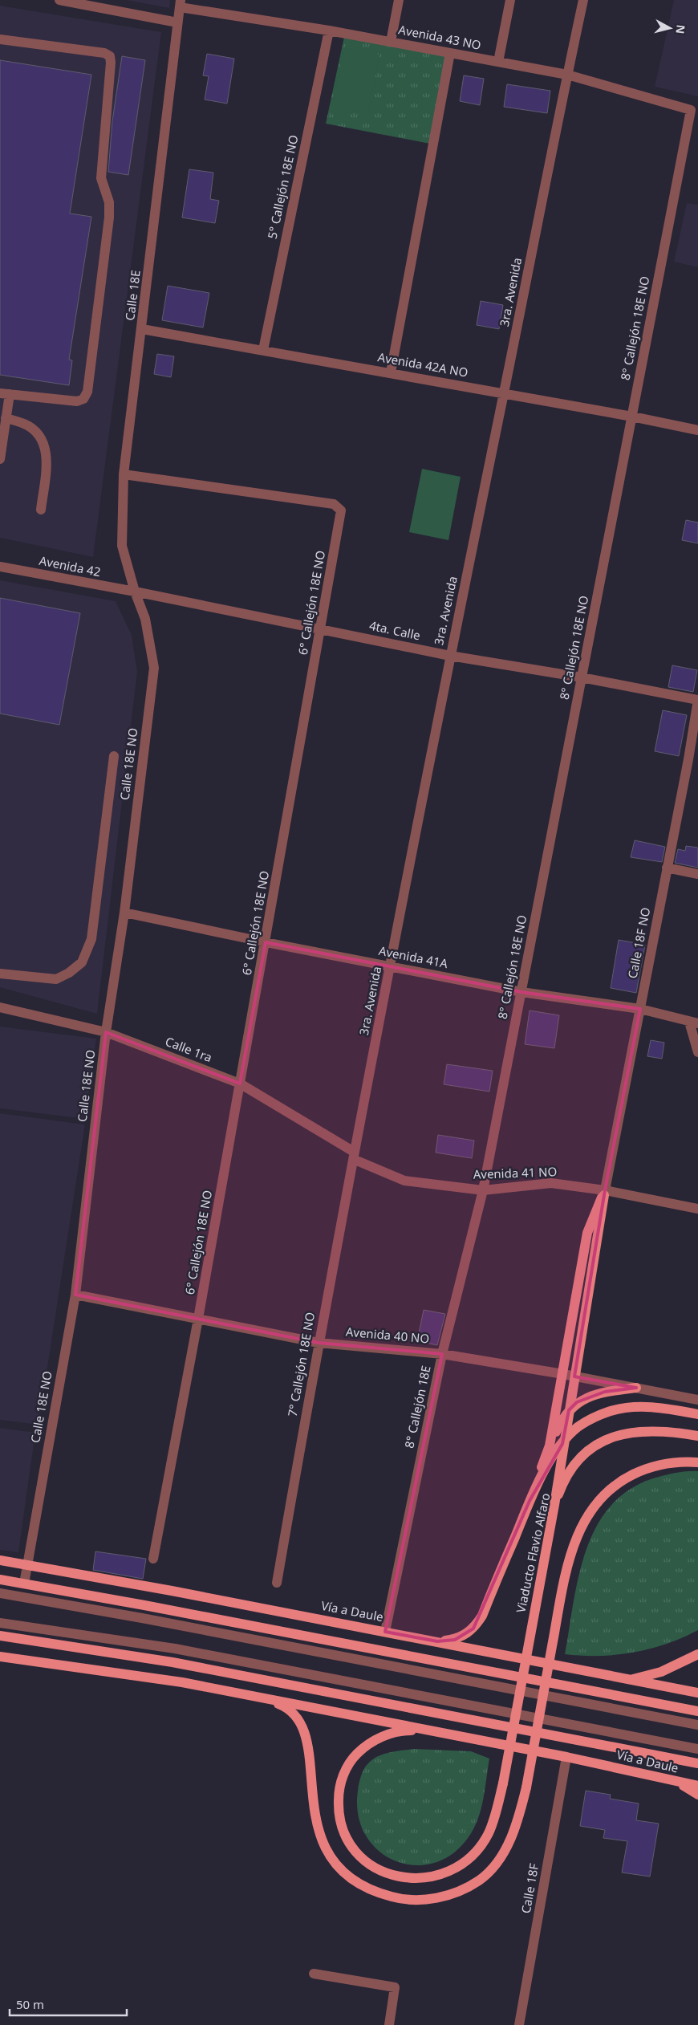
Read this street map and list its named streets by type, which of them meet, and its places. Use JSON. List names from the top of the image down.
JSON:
{
  "streets": {
    "main road": ["Viaducto Flavio Alfaro", "Vía a Daule"],
    "street": [
      "Avenida 43 NO",
      "5° Callejón 18E NO",
      "3ra. Avenida",
      "Calle 18E",
      "8° Callejón 18E NO",
      "Avenida 42A NO",
      "Avenida 42",
      "6° Callejón 18E NO",
      "4ta. Calle",
      "Calle 18E NO",
      "Calle 18F NO",
      "Avenida 41A",
      "Calle 1ra",
      "Avenida 41 NO",
      "Avenida 40 NO",
      "7° Callejón 18E NO",
      "8° Callejón 18E",
      "Calle 18F"
    ]
  },
  "crossings": [
    ["Avenida 43 NO", "5° Callejón 18E NO"],
    ["Avenida 43 NO", "3ra. Avenida"],
    ["Avenida 43 NO", "Calle 18E"],
    ["Avenida 43 NO", "8° Callejón 18E NO"],
    ["5° Callejón 18E NO", "Avenida 42A NO"],
    ["3ra. Avenida", "Avenida 42A NO"],
    ["3ra. Avenida", "4ta. Calle"],
    ["3ra. Avenida", "Avenida 41A"],
    ["3ra. Avenida", "Calle 1ra"],
    ["3ra. Avenida", "7° Callejón 18E NO"],
    ["Calle 18E", "Avenida 42A NO"],
    ["Calle 18E", "Avenida 42"],
    ["Calle 18E", "6° Callejón 18E NO"],
    ["Calle 18E", "4ta. Calle"],
    ["Calle 18E", "Calle 18E NO"],
    ["8° Callejón 18E NO", "Avenida 42A NO"],
    ["8° Callejón 18E NO", "4ta. Calle"],
    ["8° Callejón 18E NO", "Avenida 41A"],
    ["8° Callejón 18E NO", "Avenida 41 NO"],
    ["8° Callejón 18E NO", "8° Callejón 18E"],
    ["Avenida 42", "4ta. Calle"],
    ["Avenida 42", "Calle 18E NO"],
    ["6° Callejón 18E NO", "4ta. Calle"],
    ["6° Callejón 18E NO", "Avenida 41A"],
    ["6° Callejón 18E NO", "Calle 1ra"],
    ["6° Callejón 18E NO", "Avenida 40 NO"],
    ["4ta. Calle", "Calle 18E NO"],
    ["4ta. Calle", "Calle 18F NO"],
    ["Calle 18E NO", "Avenida 41A"],
    ["Calle 18E NO", "Calle 1ra"],
    ["Calle 18E NO", "Avenida 40 NO"],
    ["Calle 18E NO", "Vía a Daule"],
    ["Calle 18F NO", "Avenida 41A"],
    ["Calle 18F NO", "Avenida 41 NO"],
    ["Calle 1ra", "7° Callejón 18E NO"],
    ["Avenida 41 NO", "8° Callejón 18E"],
    ["Avenida 40 NO", "7° Callejón 18E NO"],
    ["Avenida 40 NO", "8° Callejón 18E"],
    ["8° Callejón 18E", "Vía a Daule"],
    ["Viaducto Flavio Alfaro", "Vía a Daule"],
    ["Vía a Daule", "Calle 18F"]
  ],
  "scale_bar": "50 m",
  "north": "right"
}
